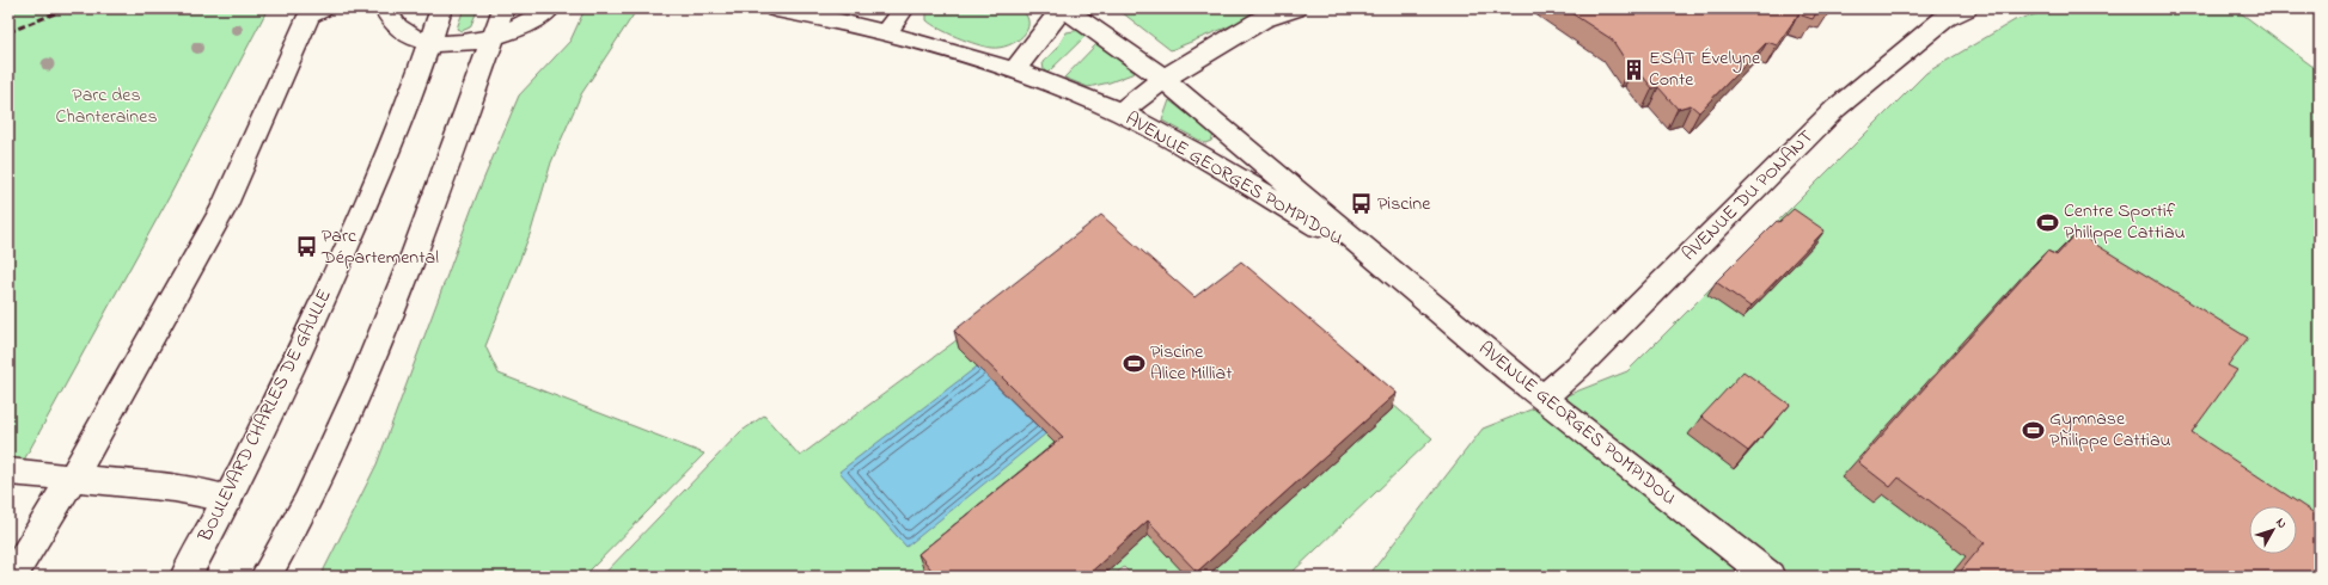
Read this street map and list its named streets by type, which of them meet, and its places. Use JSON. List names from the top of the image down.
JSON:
{
  "streets": {
    "street": ["AVENUE GEORGES POMPIDOU", "AVENUE DU PONANT", "BOULEVARD CHARLES DE GAULLE"]
  },
  "crossings": [
    ["AVENUE GEORGES POMPIDOU", "AVENUE DU PONANT"]
  ],
  "parks": ["Parc des Chanteraines"],
  "places": {
    "building": ["ESAT Évelyne Conte"],
    "bus stop": ["Piscine", "Parc Départemental"],
    "sports": ["Centre Sportif Philippe Cattiau", "Piscine Alice Milliat", "Gymnase Philippe Cattiau"]
  },
  "north": "top right"
}
